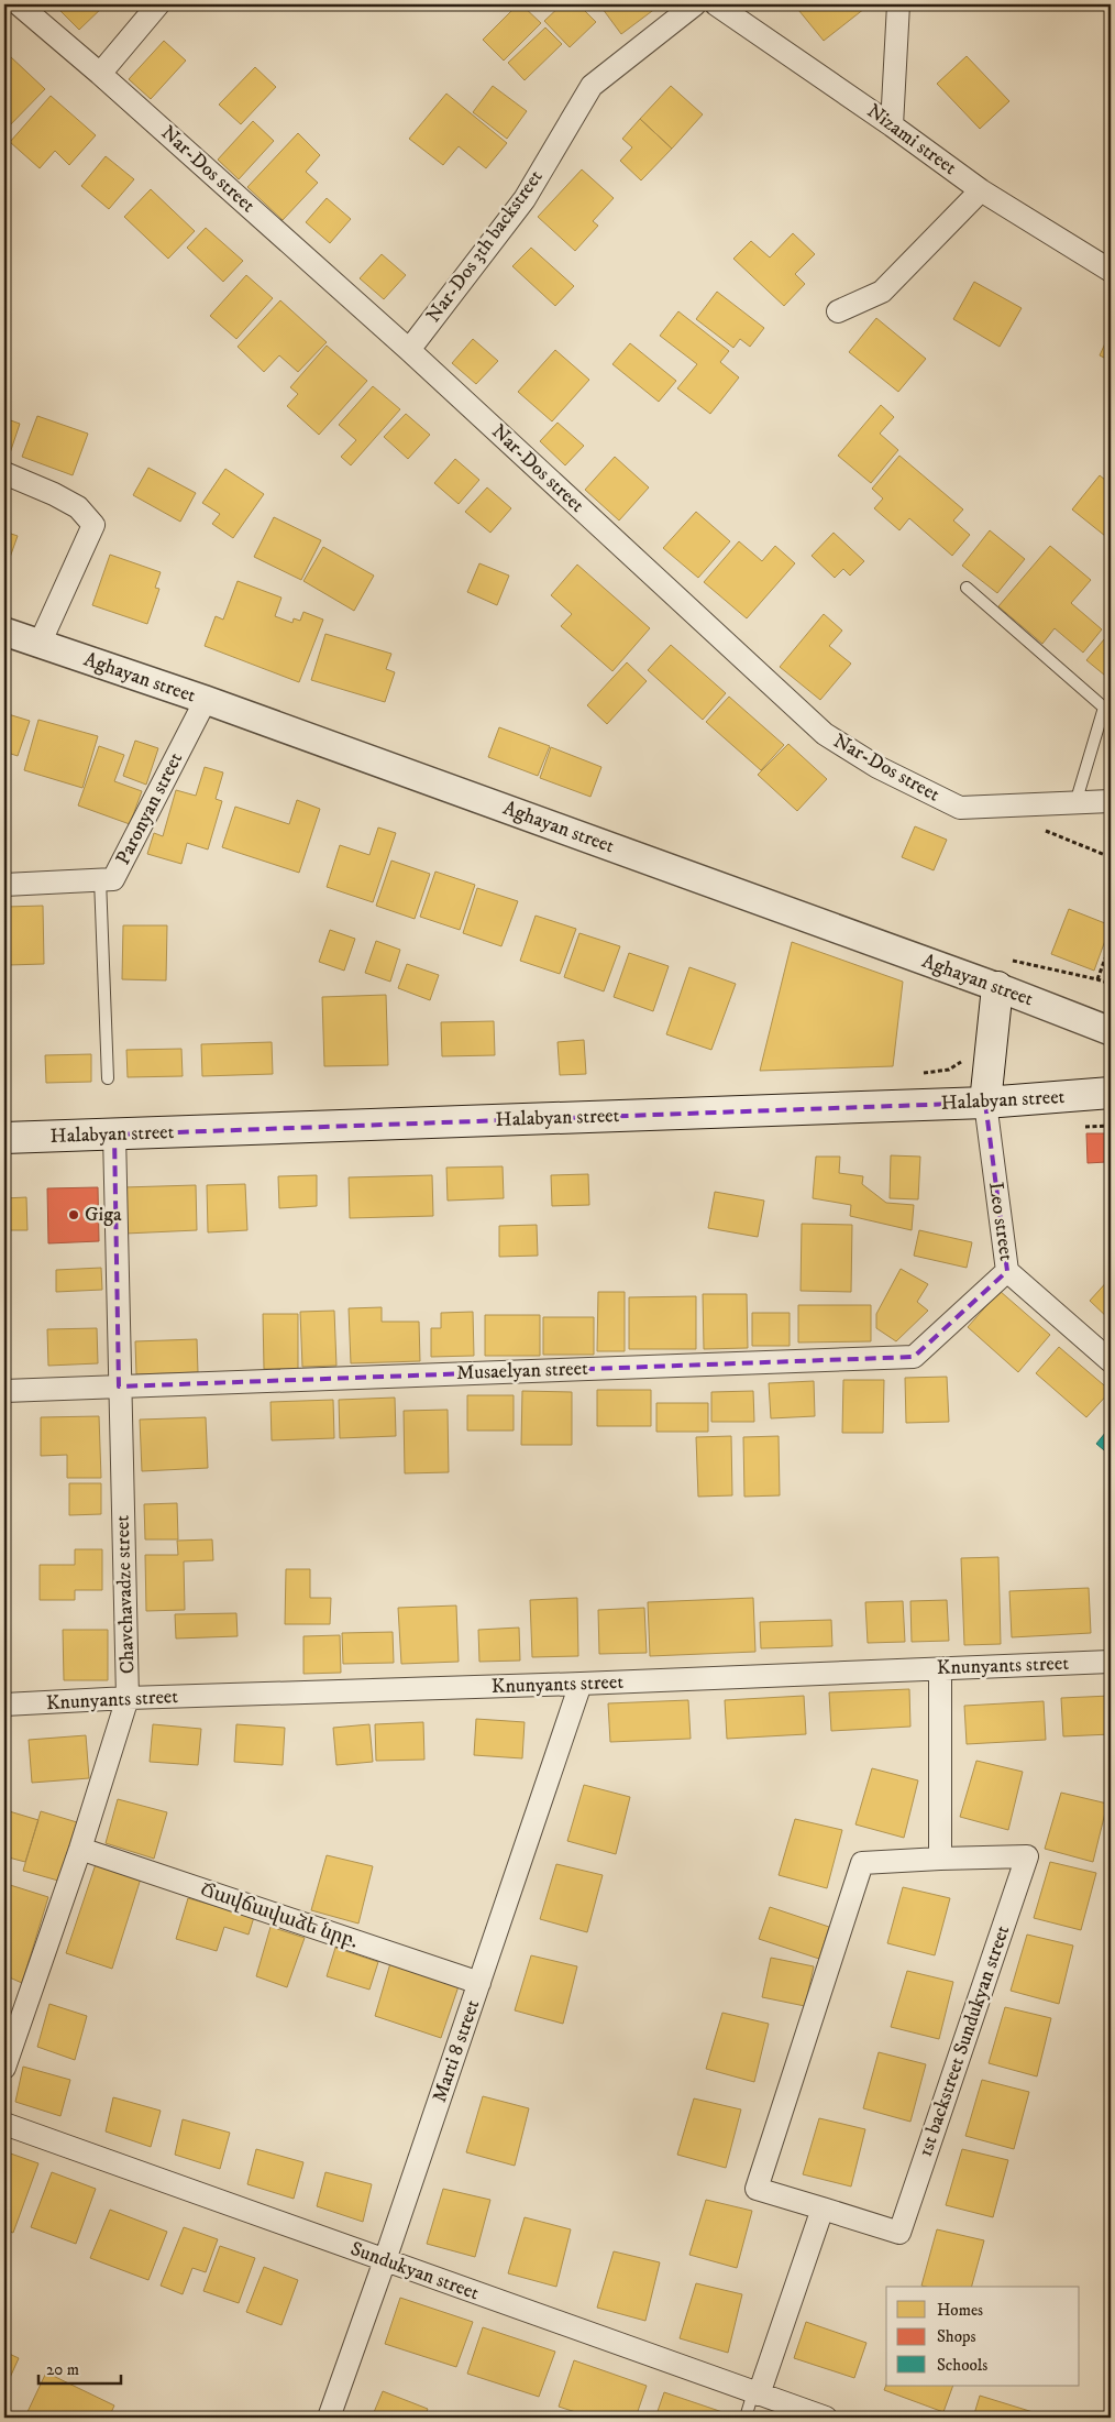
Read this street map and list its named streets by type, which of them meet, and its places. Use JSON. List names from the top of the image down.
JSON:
{
  "streets": {
    "main road": ["Halabyan street"],
    "street": [
      "Nizami street",
      "Nar-Dos street",
      "Nar-Dos 3th backstreet",
      "Aghayan street",
      "Paronyan street",
      "Leo street",
      "Musaelyan street",
      "Chavchavadze street",
      "Knunyants street",
      "Ճավճավաձե նրբ.",
      "1st backstreet Sundukyan street",
      "Marti 8 street",
      "Sundukyan street"
    ]
  },
  "crossings": [
    ["Nar-Dos street", "Nar-Dos 3th backstreet"],
    ["Aghayan street", "Paronyan street"],
    ["Halabyan street", "Leo street"],
    ["Halabyan street", "Chavchavadze street"],
    ["Leo street", "Musaelyan street"],
    ["Musaelyan street", "Chavchavadze street"],
    ["Chavchavadze street", "Knunyants street"],
    ["Chavchavadze street", "Ճավճավաձե նրբ."],
    ["Knunyants street", "Marti 8 street"],
    ["Ճավճավաձե նրբ.", "Marti 8 street"],
    ["Marti 8 street", "Sundukyan street"]
  ],
  "places": ["Giga"],
  "legend": ["Homes", "Shops", "Schools"],
  "scale_bar": "20 m"
}
